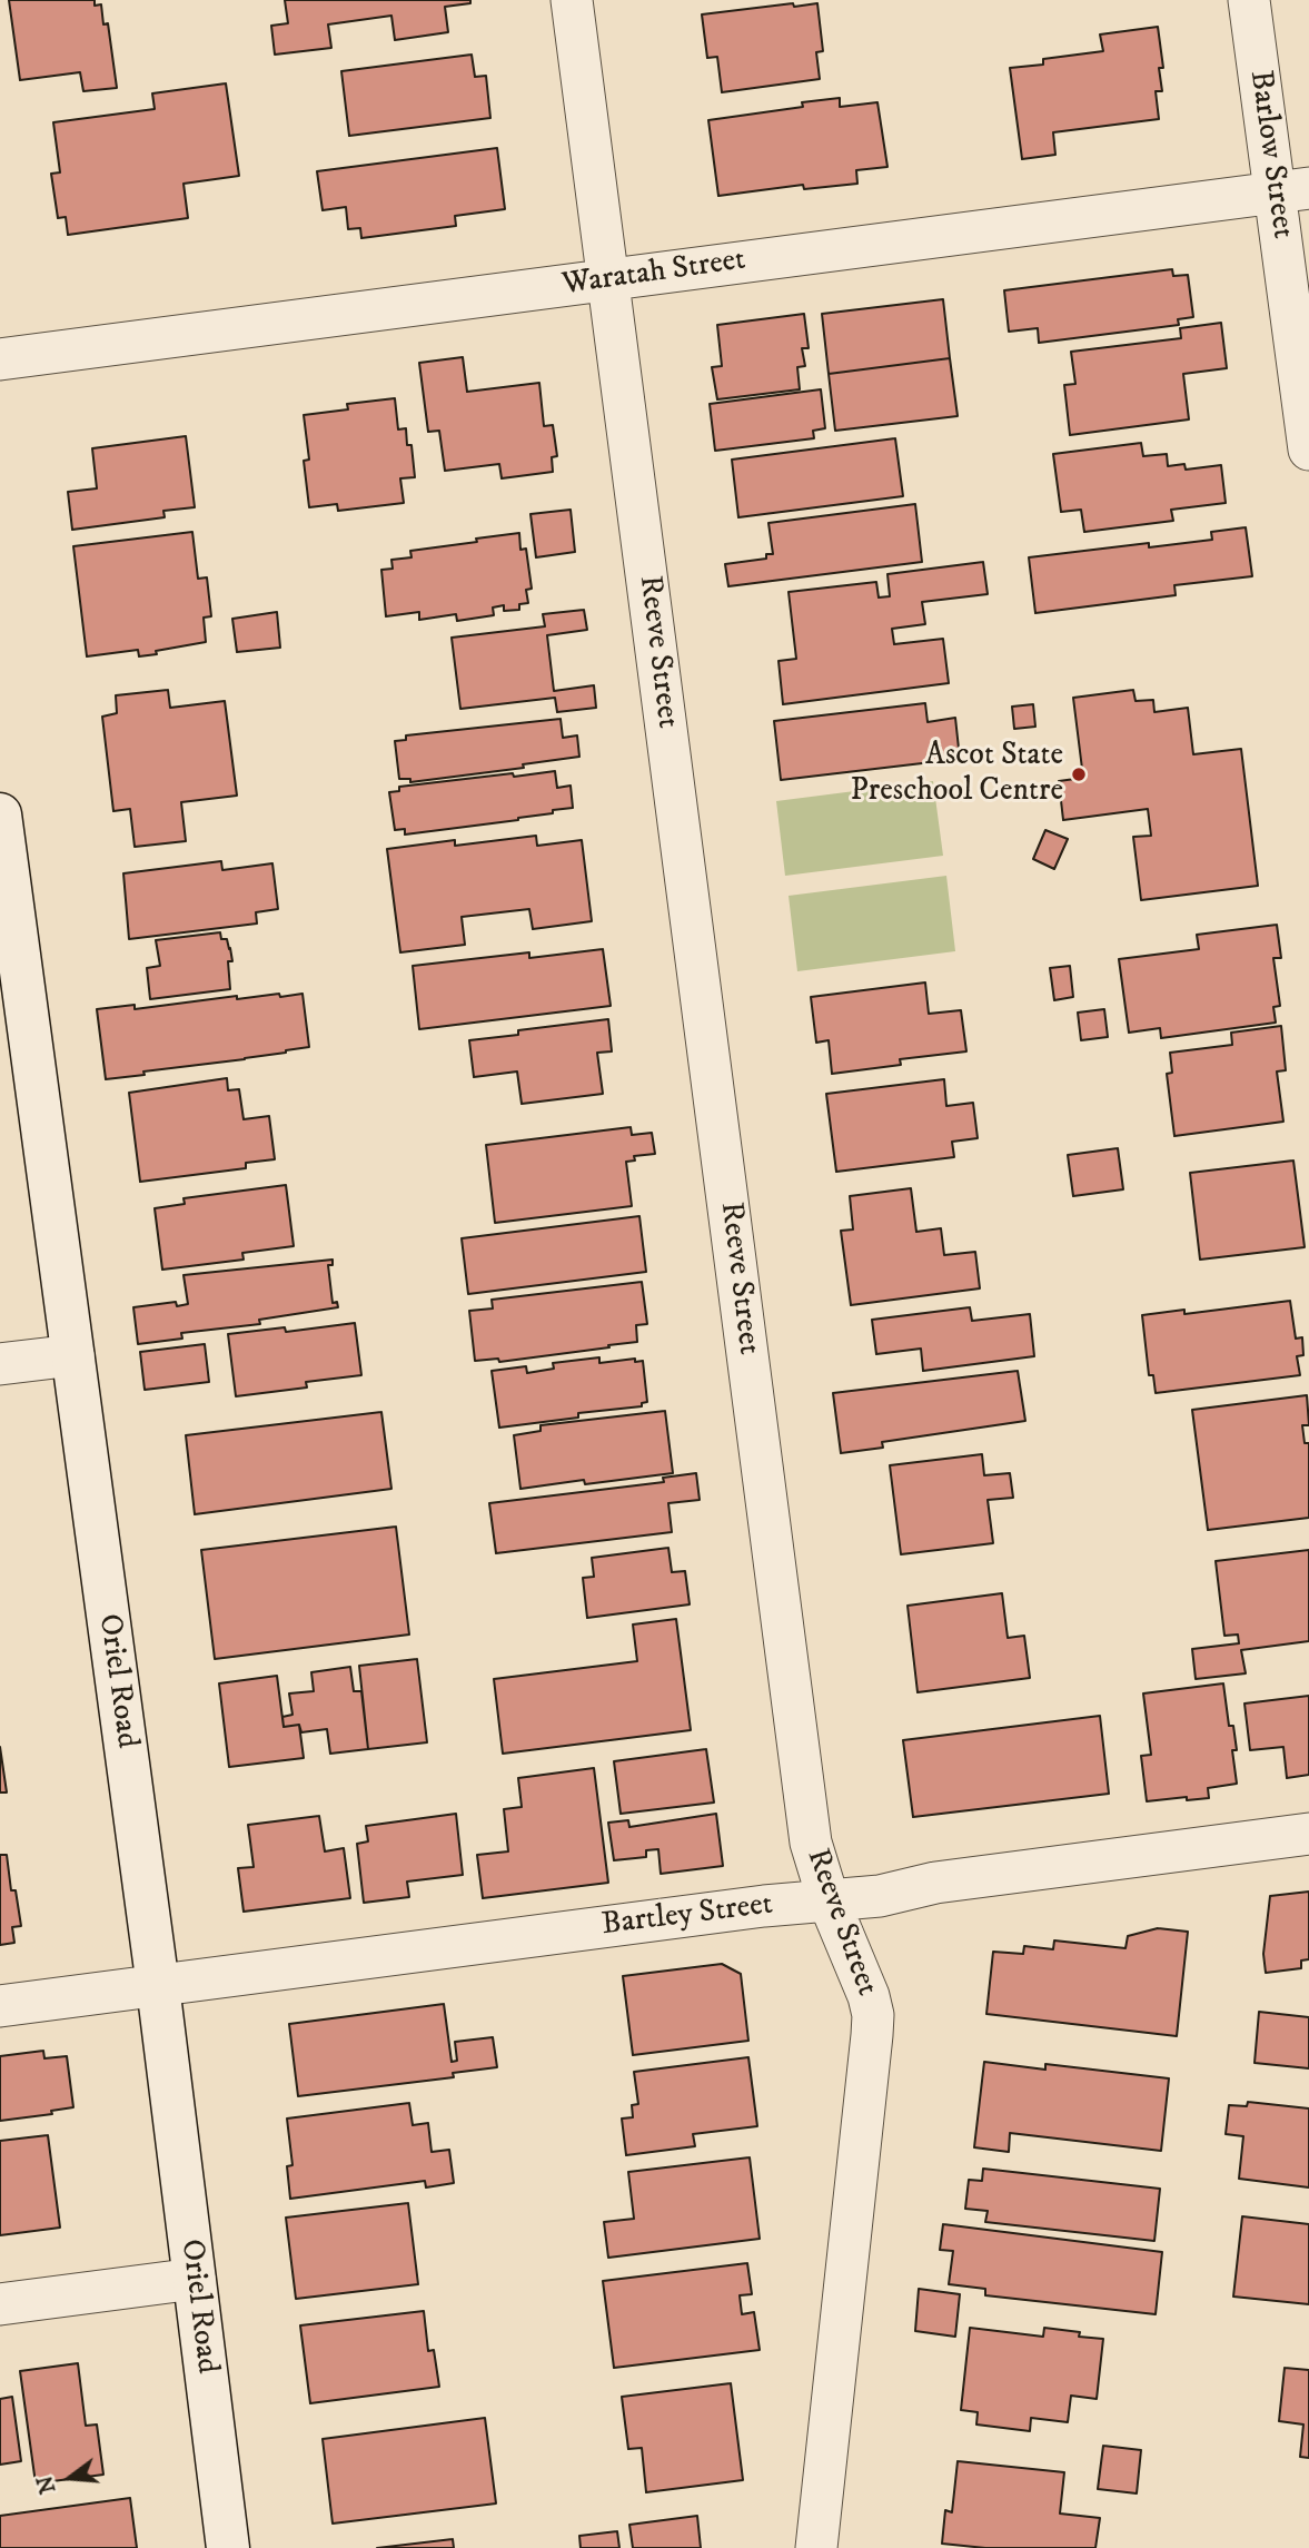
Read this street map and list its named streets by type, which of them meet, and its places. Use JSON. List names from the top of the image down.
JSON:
{
  "streets": {
    "street": [
      "Barlow Street",
      "Waratah Street",
      "Reeve Street",
      "Oriel Road",
      "Bartley Street"
    ]
  },
  "crossings": [
    ["Barlow Street", "Waratah Street"],
    ["Waratah Street", "Reeve Street"],
    ["Reeve Street", "Bartley Street"],
    ["Oriel Road", "Bartley Street"]
  ],
  "places": ["Ascot State Preschool Centre"],
  "north": "left"
}
